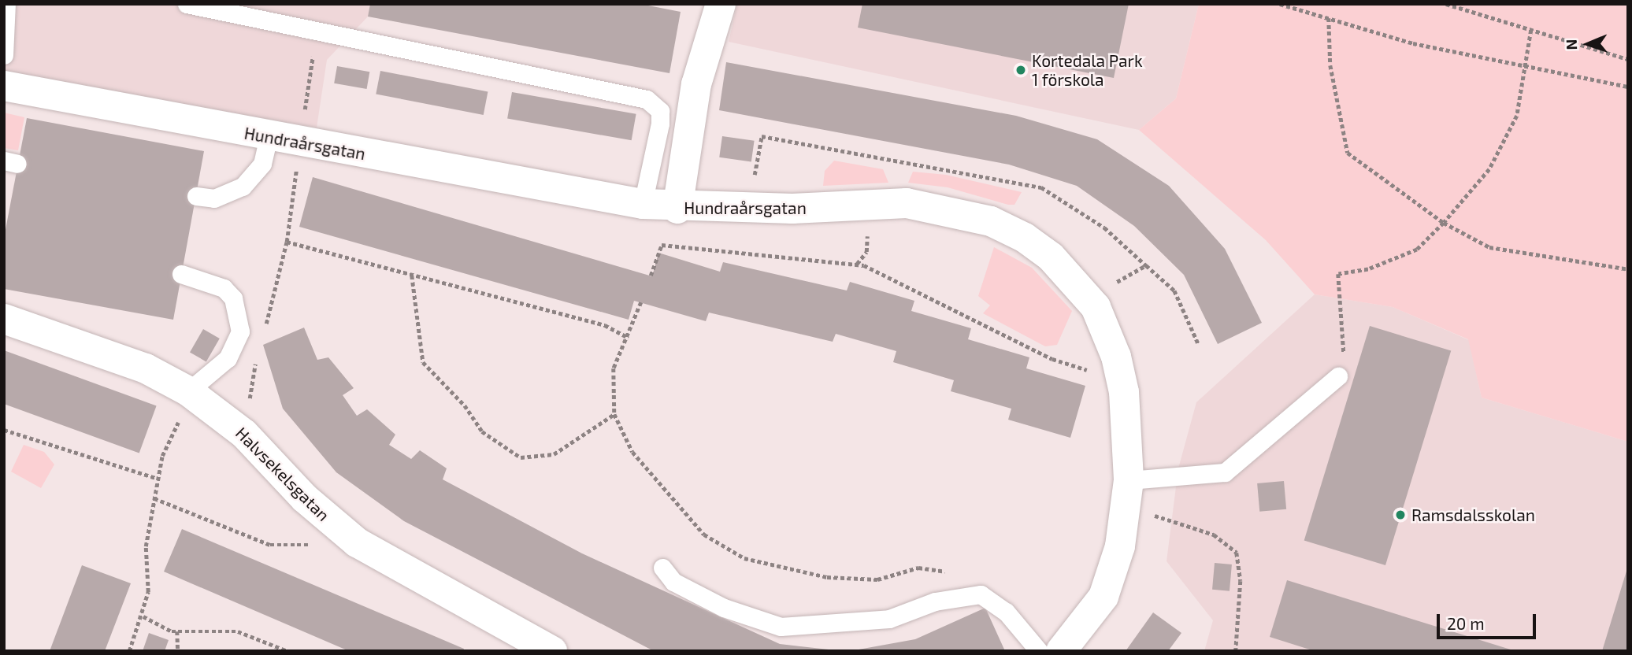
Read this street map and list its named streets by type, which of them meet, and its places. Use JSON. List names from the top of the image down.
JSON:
{
  "streets": {
    "street": ["Hundraårsgatan", "Halvsekelsgatan"]
  },
  "places": ["Kortedala Park 1 förskola", "Ramsdalsskolan"],
  "scale_bar": "20 m",
  "north": "left"
}
